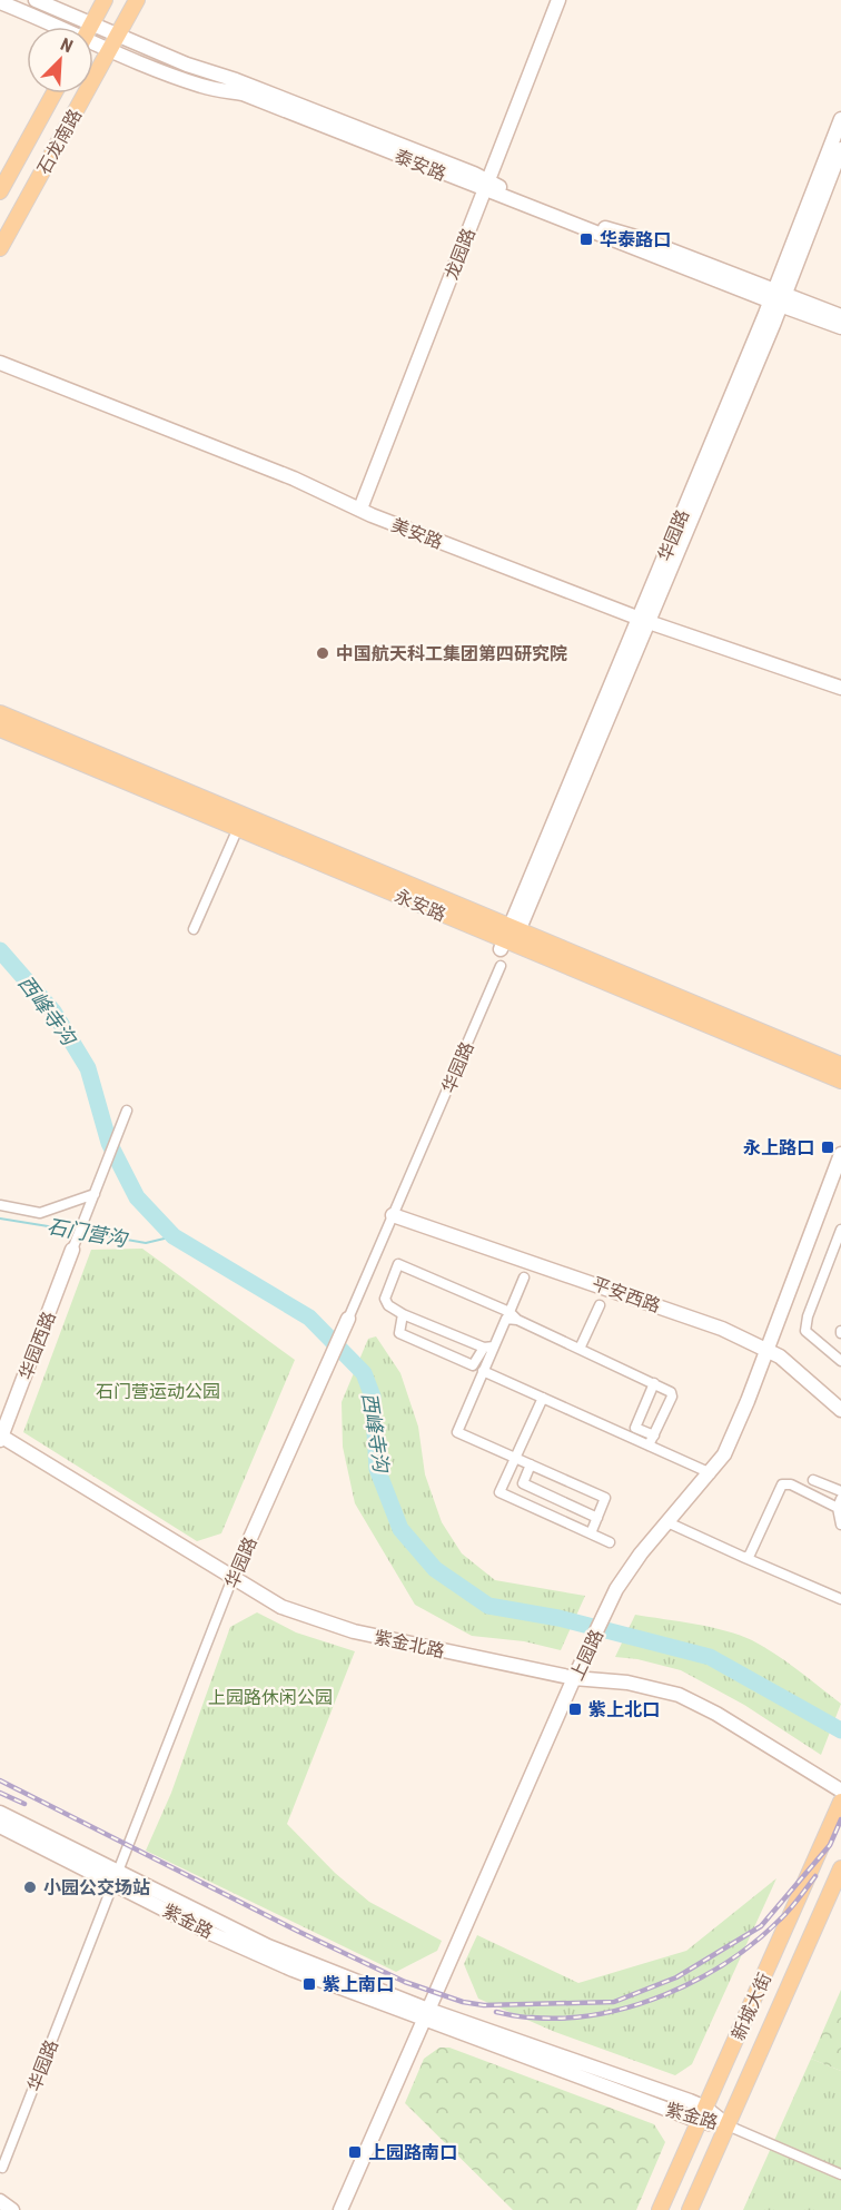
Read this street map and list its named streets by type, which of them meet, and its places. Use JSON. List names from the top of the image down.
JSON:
{
  "streets": {
    "main road": ["石龙南路", "永安路", "新城大街"],
    "street": [
      "泰安路",
      "龙园路",
      "美安路",
      "华园路",
      "平安西路",
      "华园西路",
      "紫金北路",
      "上园路",
      "紫金路"
    ]
  },
  "crossings": [
    ["石龙南路", "泰安路"],
    ["泰安路", "龙园路"],
    ["泰安路", "华园路"],
    ["龙园路", "美安路"],
    ["美安路", "华园路"],
    ["华园路", "永安路"],
    ["华园路", "平安西路"],
    ["华园路", "紫金北路"],
    ["华园路", "紫金路"],
    ["平安西路", "上园路"],
    ["华园西路", "紫金北路"],
    ["紫金北路", "上园路"],
    ["上园路", "紫金路"],
    ["紫金路", "新城大街"]
  ],
  "water": ["西峰寺沟", "石门营沟"],
  "parks": ["石门营运动公园", "上园路休闲公园"],
  "places": {
    "transit": [
      "华泰路口",
      "永上路口",
      "紫上北口",
      "紫上南口",
      "上园路南口"
    ],
    "other": ["中国航天科工集团第四研究院", "小园公交场站"]
  },
  "north": "top right"
}
